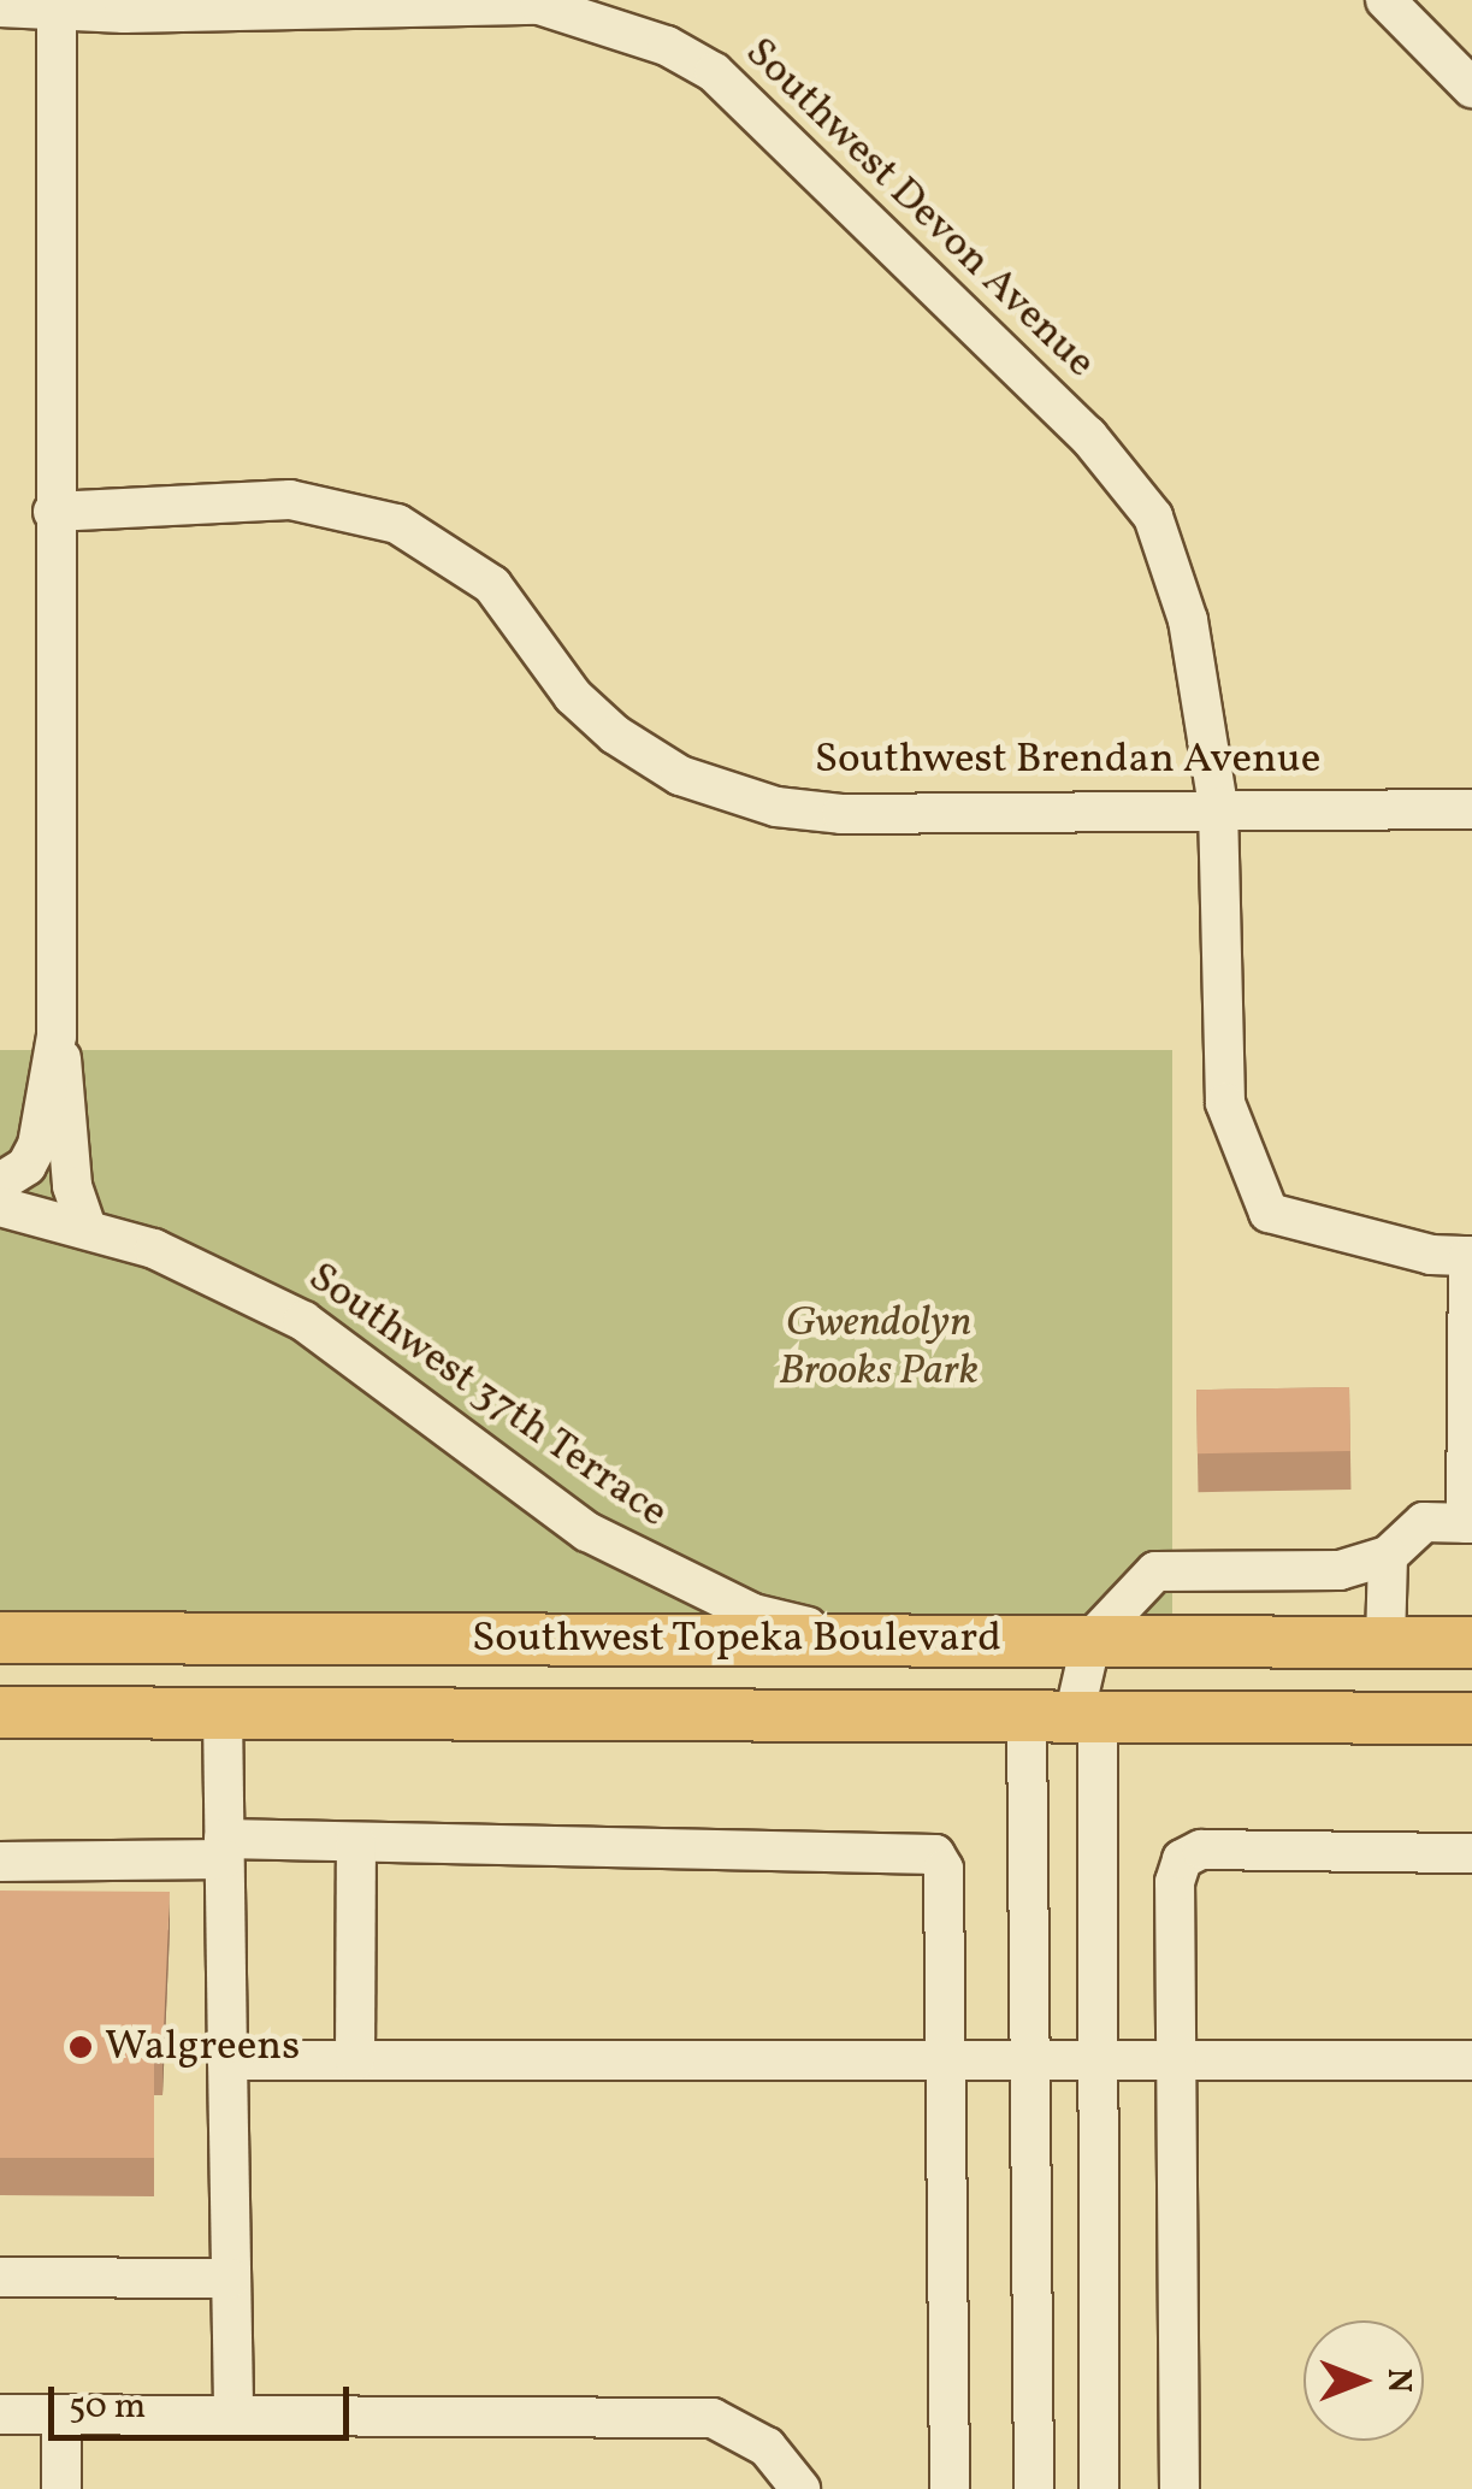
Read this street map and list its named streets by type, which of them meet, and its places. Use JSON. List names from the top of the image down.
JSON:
{
  "streets": {
    "main road": ["Southwest Topeka Boulevard"],
    "street": ["Southwest Devon Avenue", "Southwest Brendan Avenue", "Southwest 37th Terrace"]
  },
  "crossings": [
    ["Southwest Devon Avenue", "Southwest Brendan Avenue"],
    ["Southwest 37th Terrace", "Southwest Topeka Boulevard"]
  ],
  "parks": ["Gwendolyn Brooks Park"],
  "places": ["Walgreens"],
  "scale_bar": "50 m",
  "north": "right"
}
